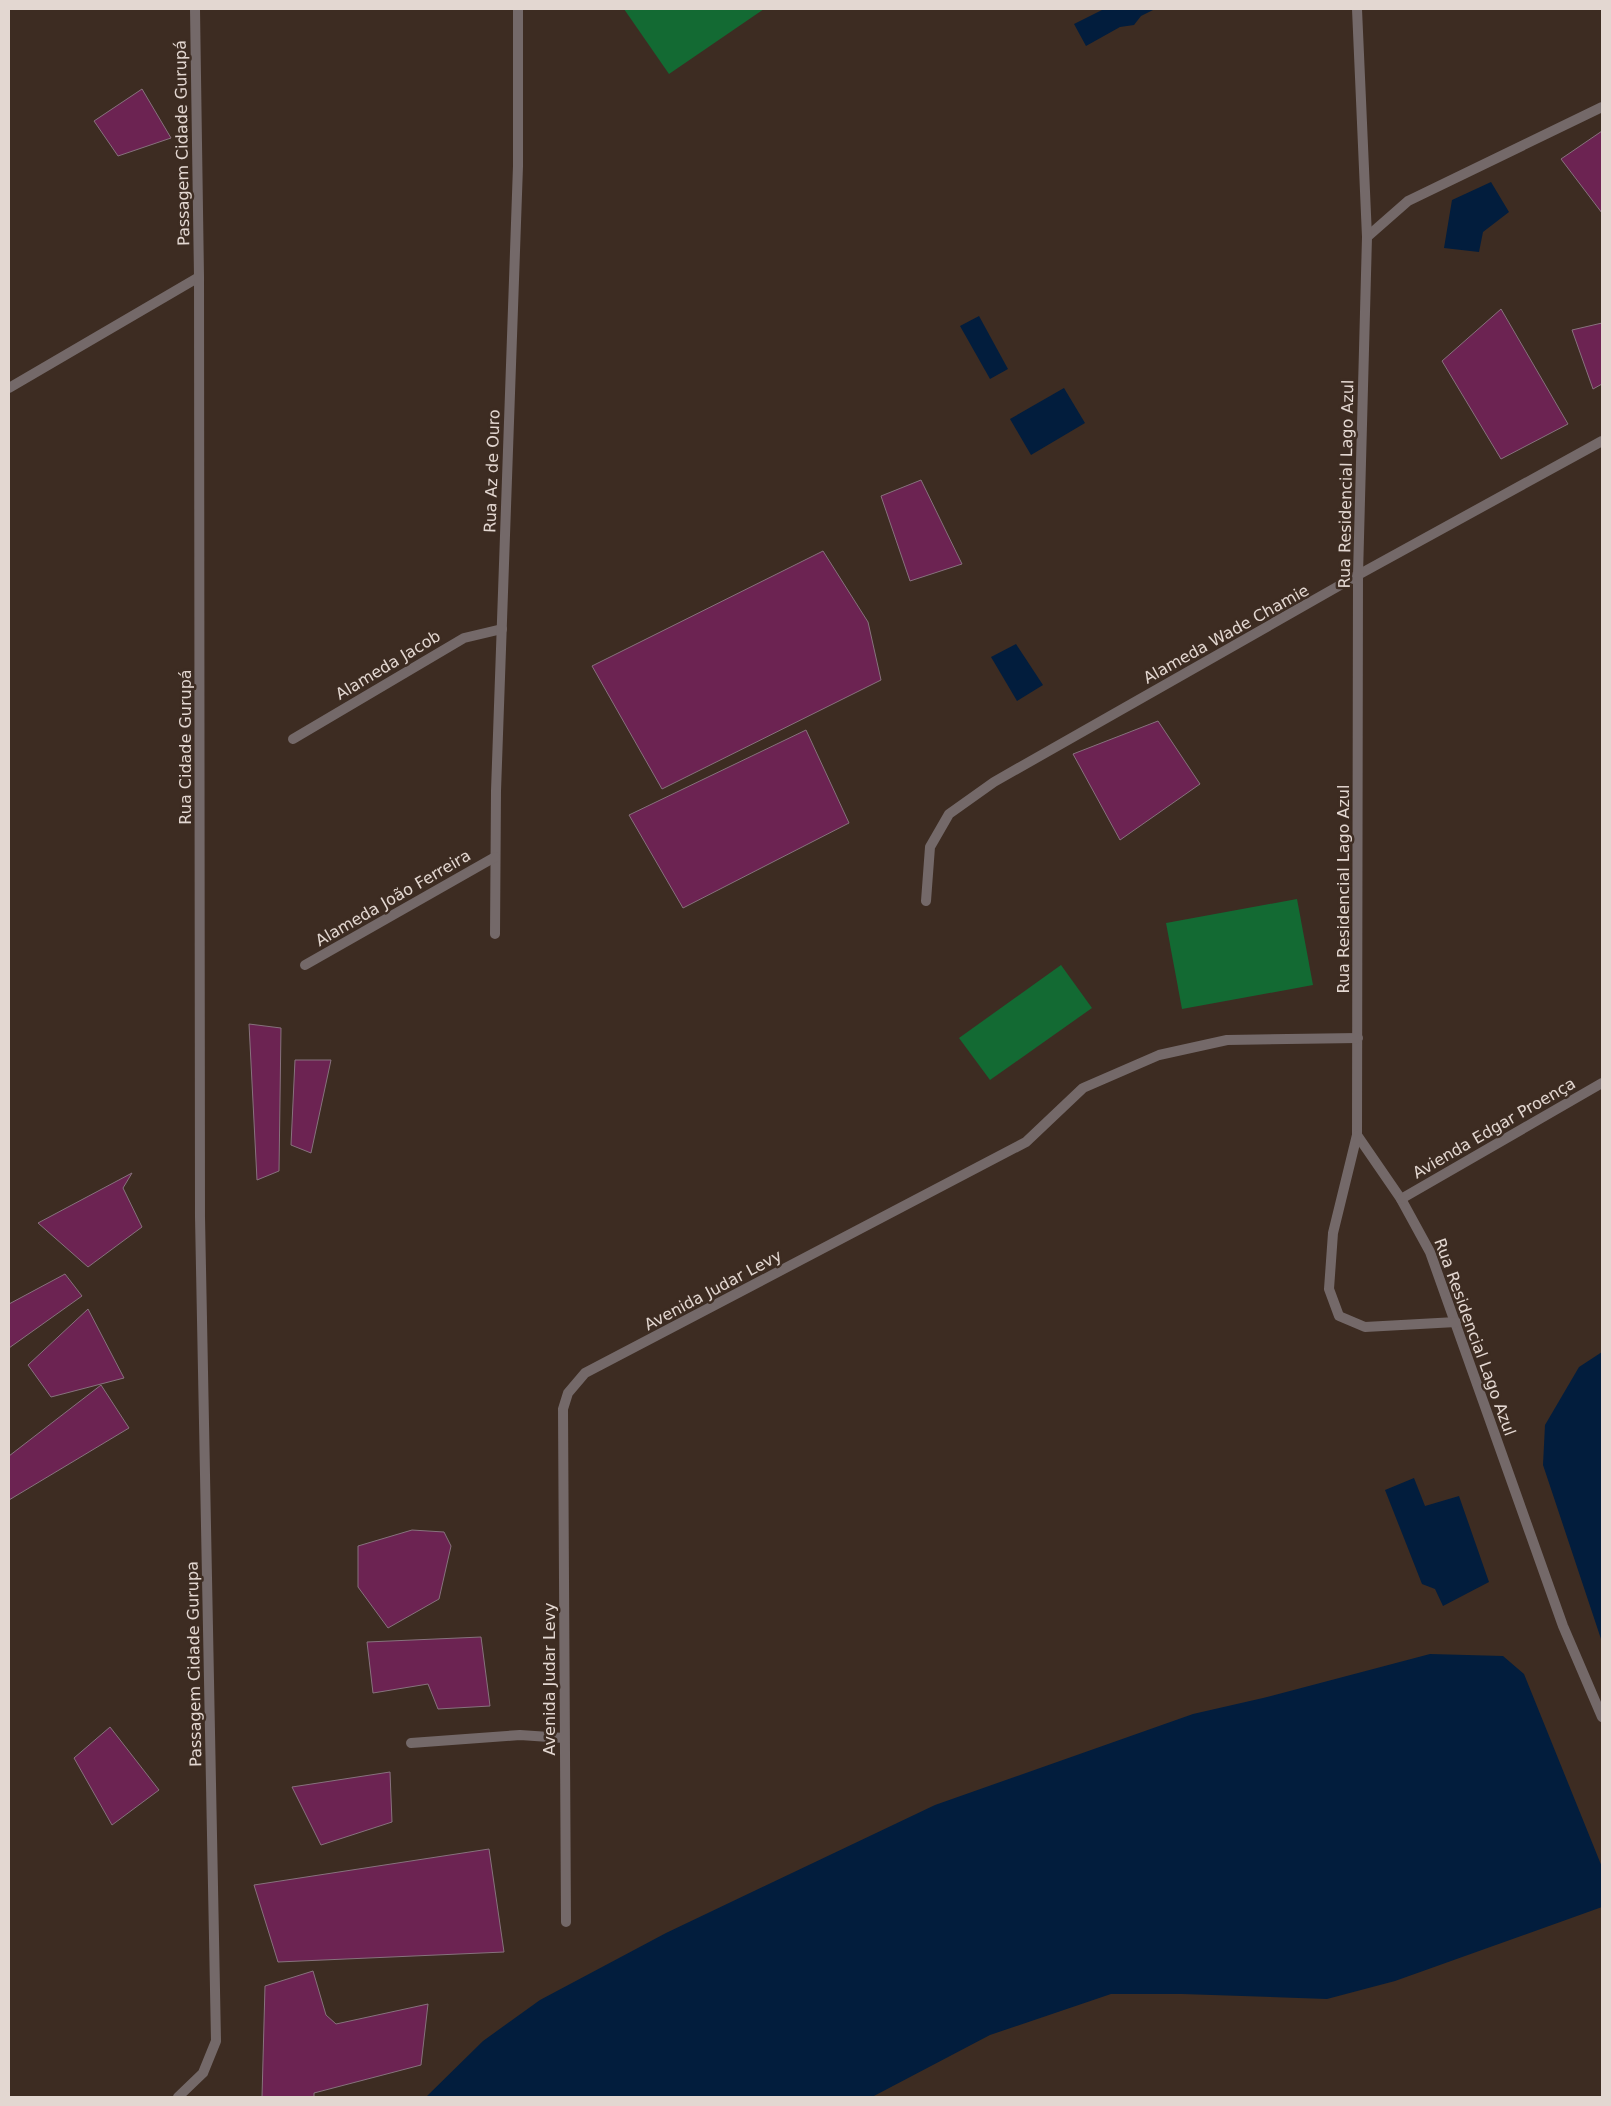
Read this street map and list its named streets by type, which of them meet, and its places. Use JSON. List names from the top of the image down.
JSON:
{
  "streets": {
    "street": [
      "Passagem Cidade Gurupá",
      "Rua Az de Ouro",
      "Rua Residencial Lago Azul",
      "Alameda Wade Chamie",
      "Alameda Jacob",
      "Rua Cidade Gurupá",
      "Alameda João Ferreira",
      "Avienda Edgar Proença",
      "Avenida Judar Levy",
      "Passagem Cidade Gurupa"
    ]
  },
  "crossings": [
    ["Passagem Cidade Gurupá", "Rua Cidade Gurupá"],
    ["Rua Az de Ouro", "Alameda Jacob"],
    ["Rua Az de Ouro", "Alameda João Ferreira"],
    ["Rua Residencial Lago Azul", "Alameda Wade Chamie"],
    ["Rua Residencial Lago Azul", "Avienda Edgar Proença"],
    ["Rua Residencial Lago Azul", "Avenida Judar Levy"],
    ["Rua Cidade Gurupá", "Passagem Cidade Gurupa"]
  ]
}
